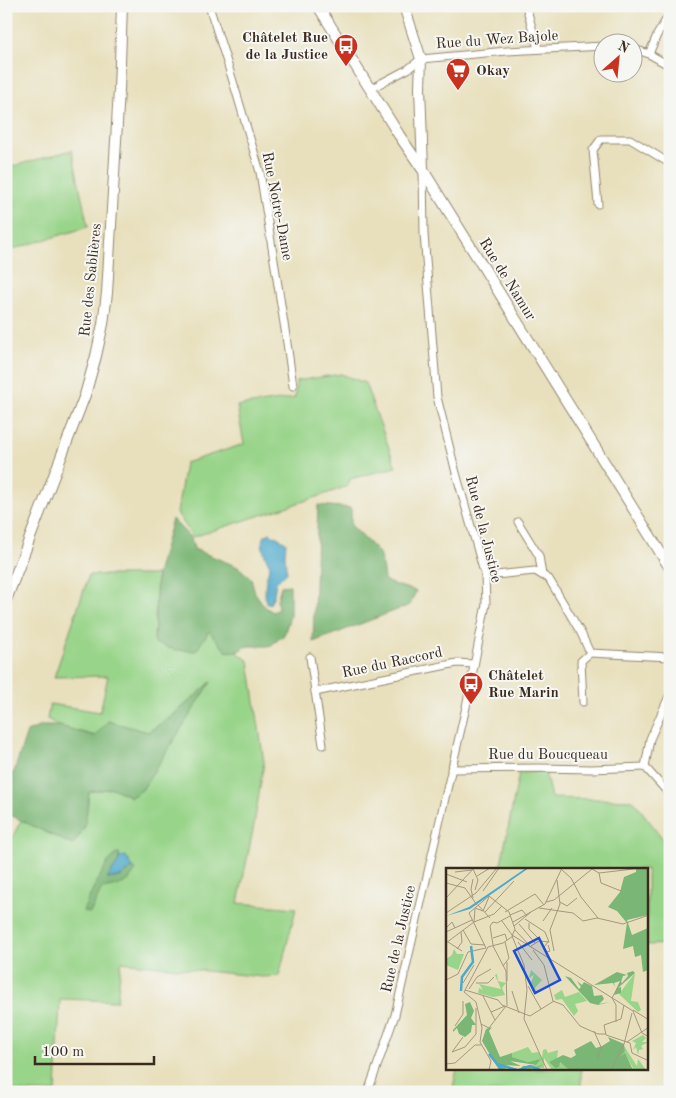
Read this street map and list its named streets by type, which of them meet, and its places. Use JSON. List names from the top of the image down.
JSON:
{
  "streets": {
    "main road": ["Rue de Namur", "Rue des Sablières"],
    "street": [
      "Rue du Wez Bajole",
      "Rue Notre-Dame",
      "Rue de la Justice",
      "Rue du Raccord",
      "Rue du Boucqueau"
    ]
  },
  "crossings": [
    ["Rue du Wez Bajole", "Rue de Namur"],
    ["Rue de Namur", "Rue de la Justice"],
    ["Rue de la Justice", "Rue du Raccord"],
    ["Rue de la Justice", "Rue du Boucqueau"]
  ],
  "places": {
    "bus stop": ["Châtelet Rue de la Justice", "Châtelet Rue Marin"],
    "supermarket": ["Okay"]
  },
  "scale_bar": "100 m",
  "north": "top right"
}
